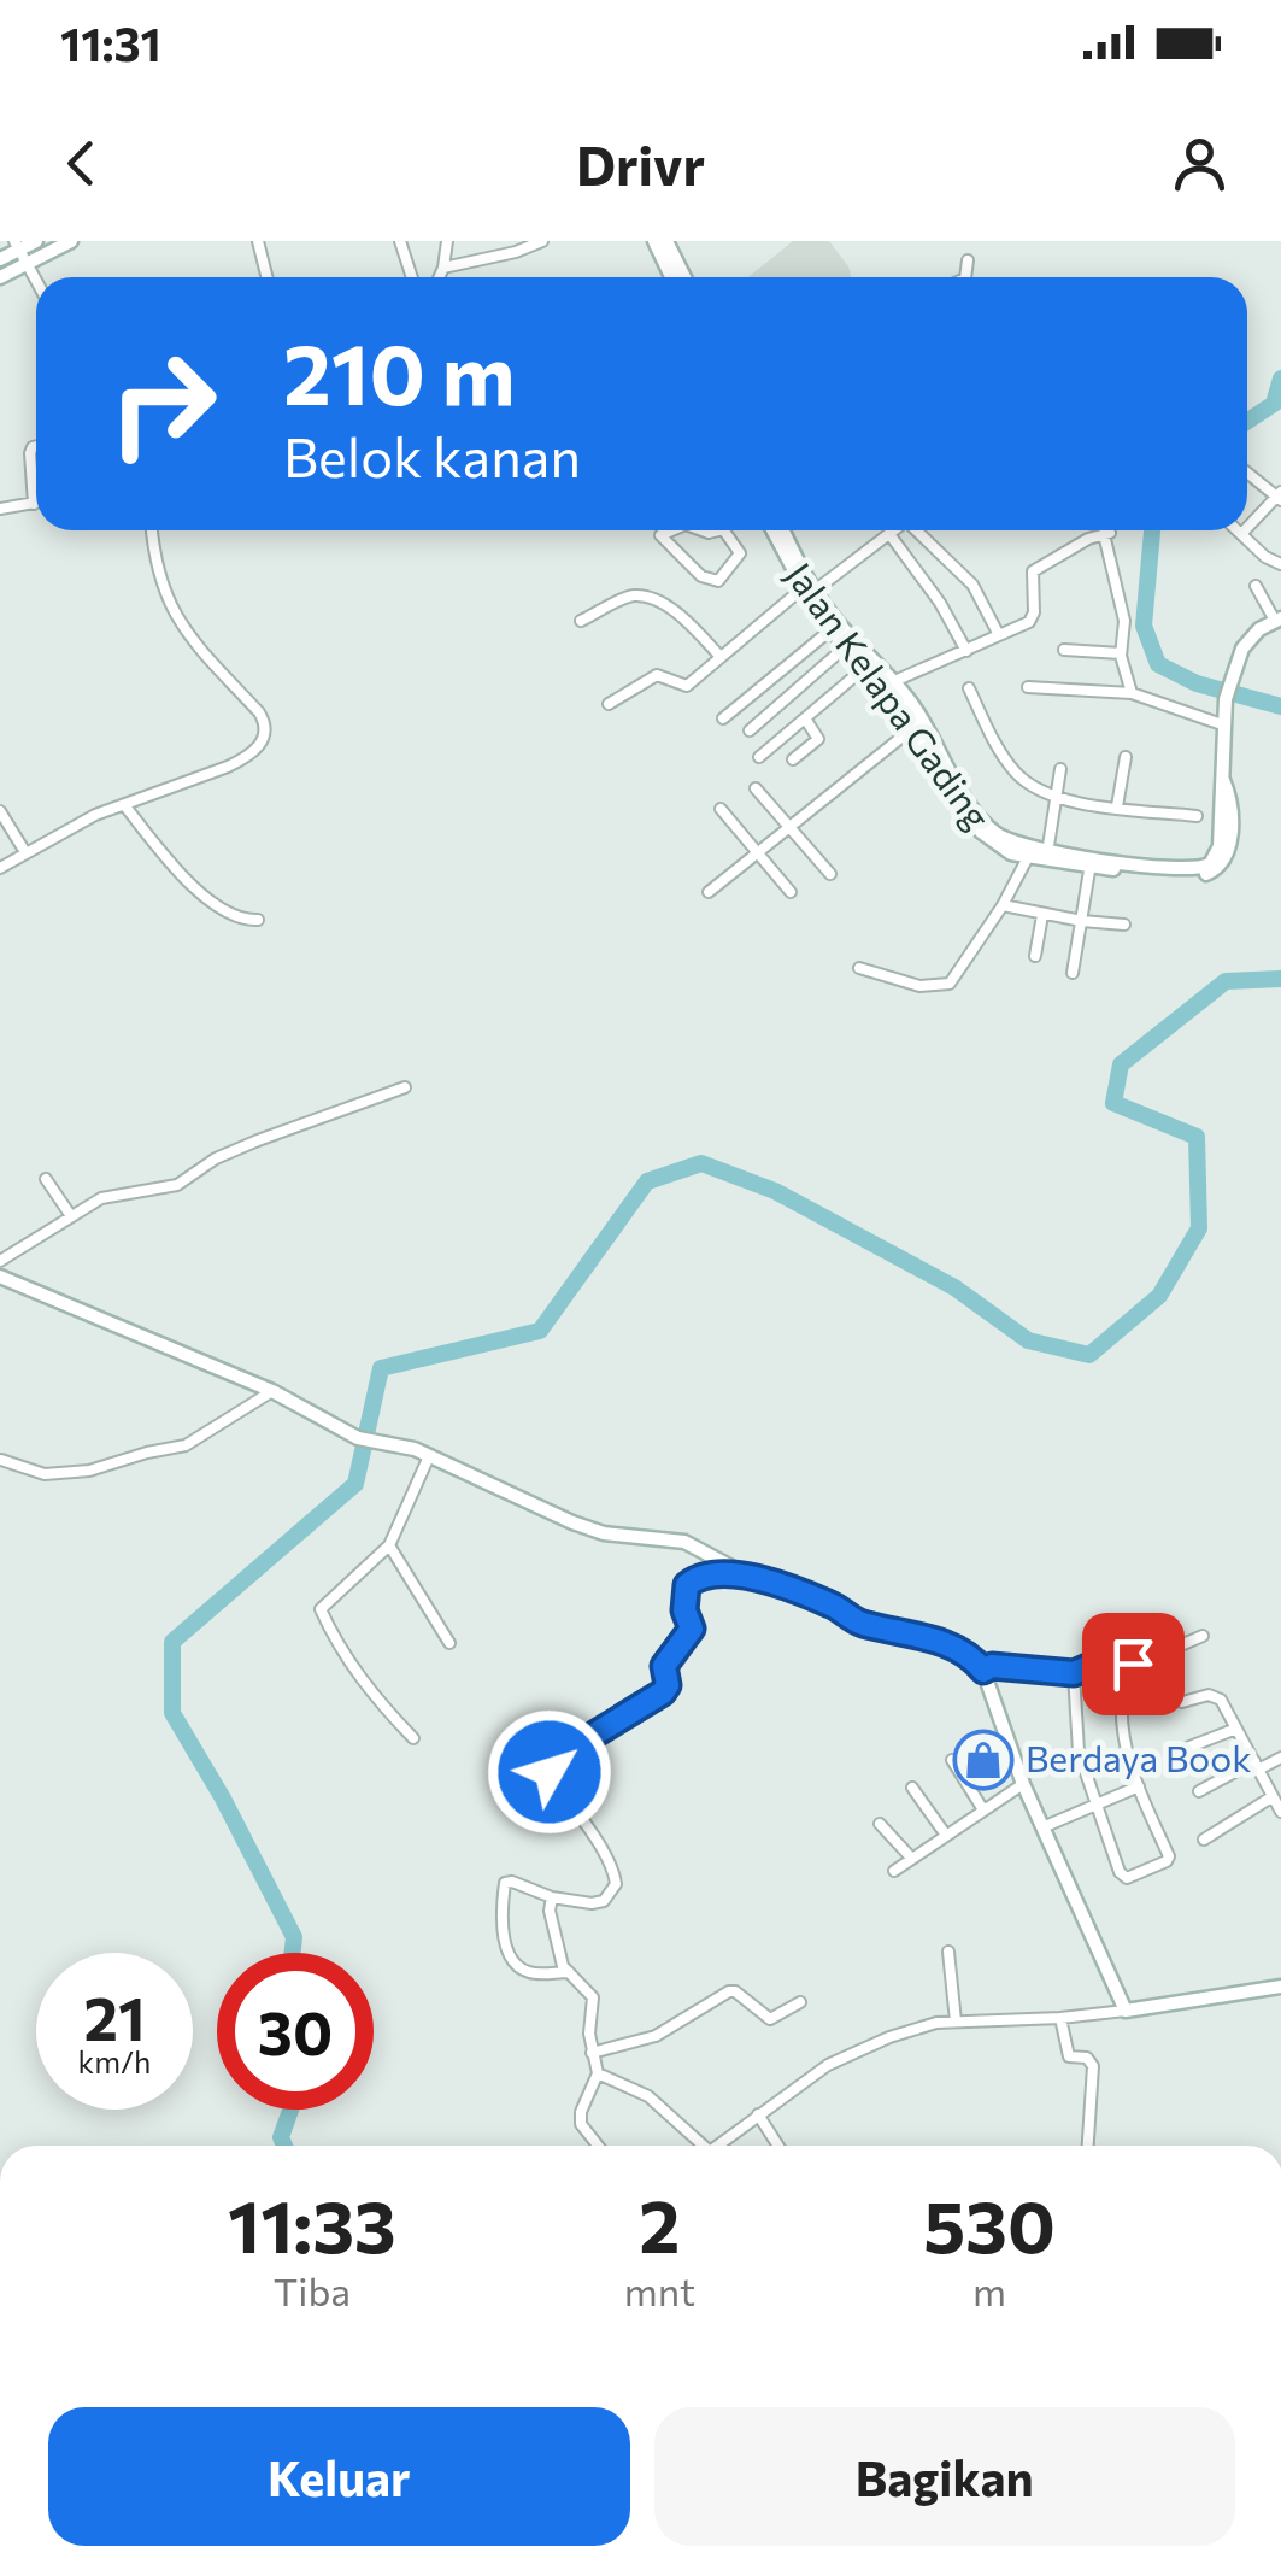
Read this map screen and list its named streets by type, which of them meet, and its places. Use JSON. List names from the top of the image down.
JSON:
{
  "streets": {
    "street": ["Jalan Kelapa Gading"]
  },
  "places": {
    "shop": ["Berdaya Book"]
  },
  "page": {
    "status": "11:31",
    "header": "Drivr",
    "turn": ["210 m", "Belok kanan"],
    "speed": "21 km/h",
    "limit": "30",
    "eta": [
      "11:33",
      "Tiba",
      "2",
      "mnt",
      "530",
      "m"
    ],
    "buttons": ["Keluar", "Bagikan"]
  }
}
